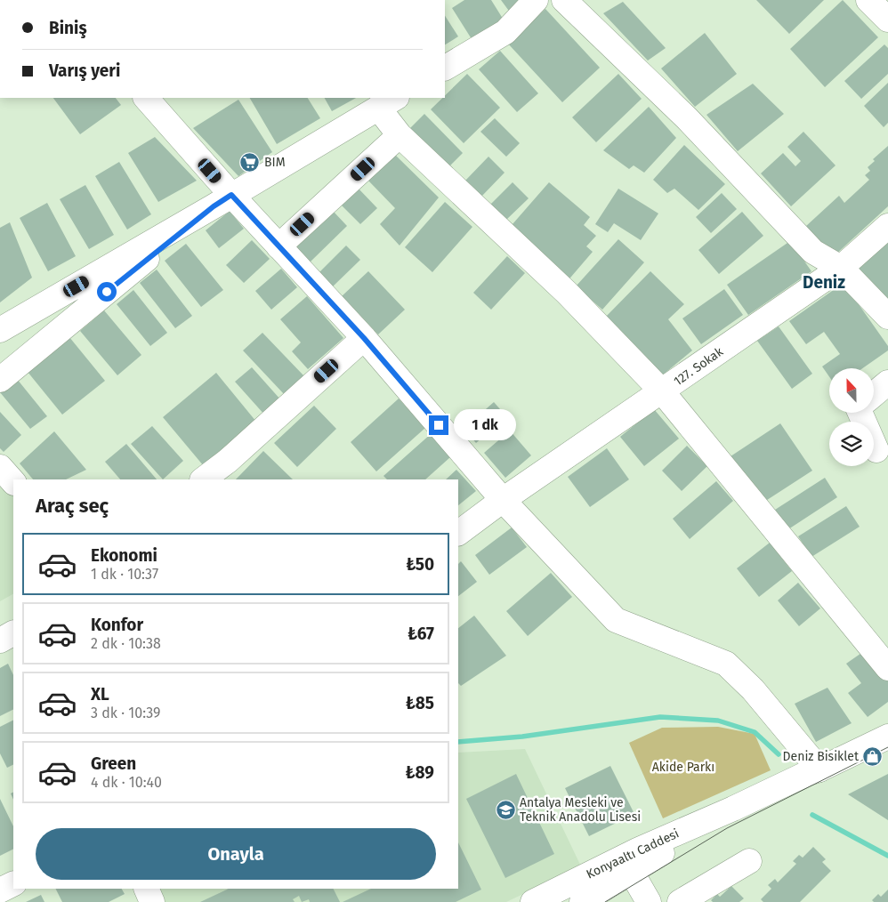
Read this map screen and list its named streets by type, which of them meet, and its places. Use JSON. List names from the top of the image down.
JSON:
{
  "streets": {
    "street": ["127. Sokak", "Konyaaltı Caddesi"]
  },
  "districts": ["Deniz"],
  "parks": ["Akide Parkı"],
  "places": {
    "supermarket": ["BIM"],
    "shop": ["Deniz Bisiklet"],
    "school or university": ["Antalya Mesleki ve Teknik Anadolu Lisesi"]
  },
  "north": "top",
  "page": {
    "banner": ["Biniş", "Varış yeri"],
    "bubble": "1 dk",
    "heading": "Araç seç",
    "list": [
      {
        "name": "Ekonomi",
        "note": "1 dk · 10:37",
        "value": "₺50"
      },
      {
        "name": "Konfor",
        "note": "2 dk · 10:38",
        "value": "₺67"
      },
      {
        "name": "XL",
        "note": "3 dk · 10:39",
        "value": "₺85"
      },
      {
        "name": "Green",
        "note": "4 dk · 10:40",
        "value": "₺89"
      }
    ],
    "buttons": "Onayla"
  }
}
